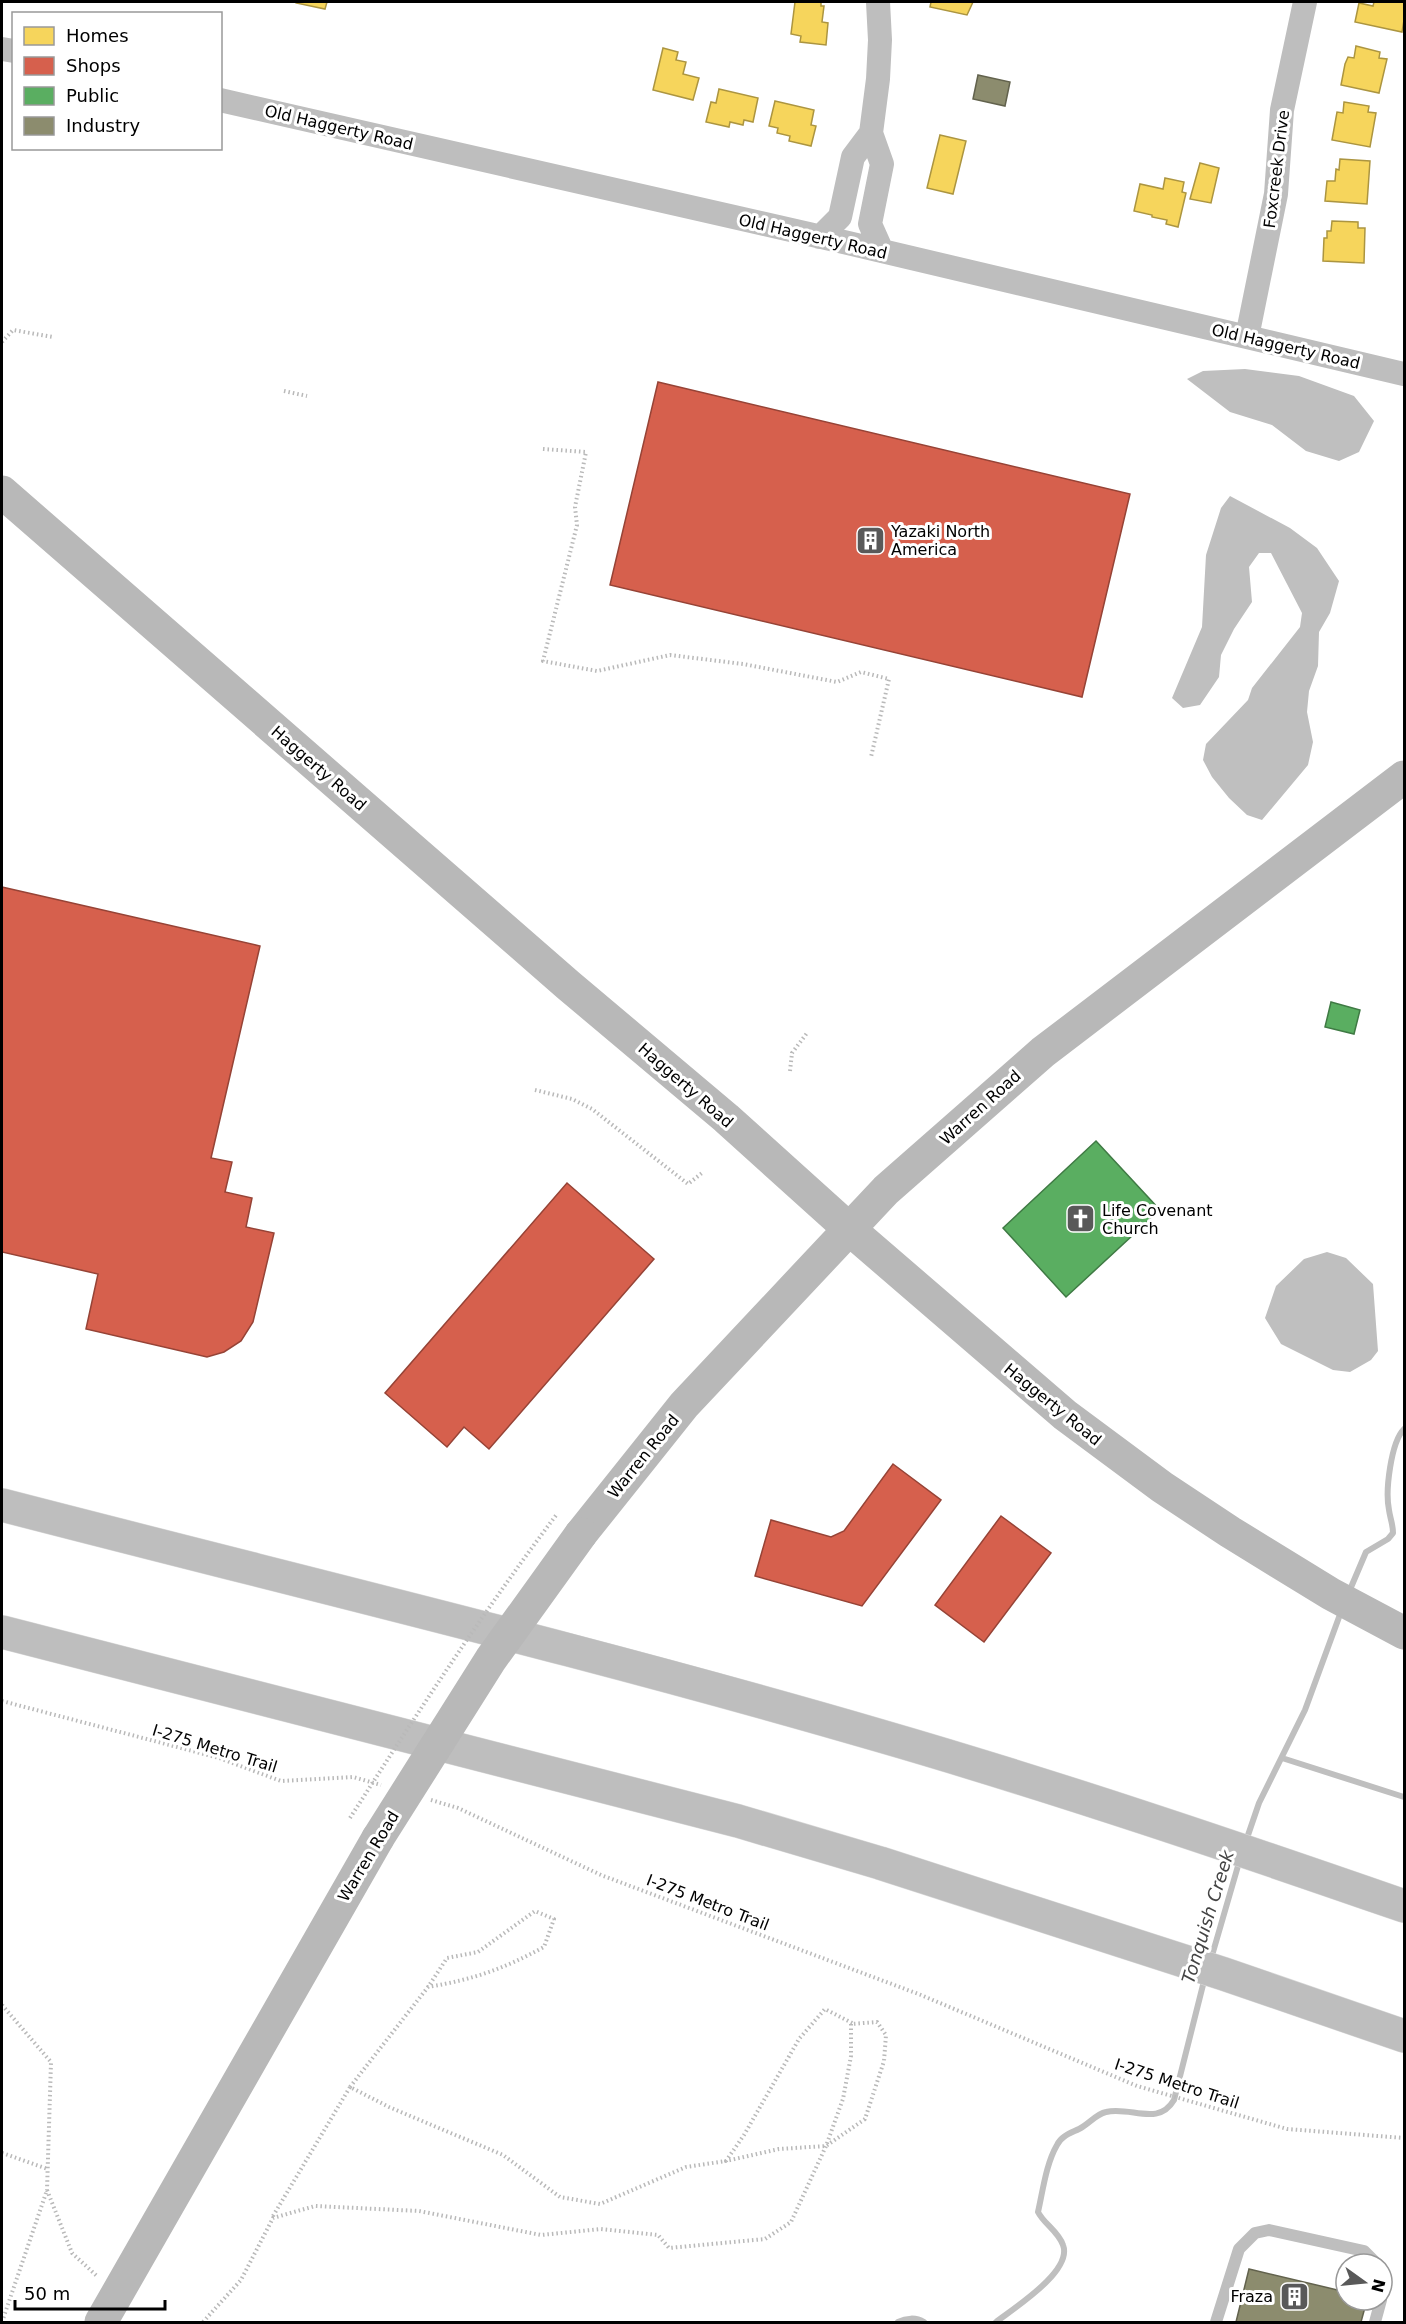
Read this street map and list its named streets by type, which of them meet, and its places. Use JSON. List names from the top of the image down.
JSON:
{
  "streets": {
    "main road": ["Haggerty Road", "Warren Road"],
    "street": ["Old Haggerty Road", "Foxcreek Drive"],
    "path": ["I-275 Metro Trail"]
  },
  "crossings": [
    ["Old Haggerty Road", "Foxcreek Drive"],
    ["Haggerty Road", "Warren Road"]
  ],
  "water": ["Tonquish Creek"],
  "places": {
    "building": ["Yazaki North America", "Fraza"],
    "church": ["Life Covenant Church"]
  },
  "legend": [
    "Homes",
    "Shops",
    "Public",
    "Industry"
  ],
  "scale_bar": "50 m",
  "north": "right"
}
